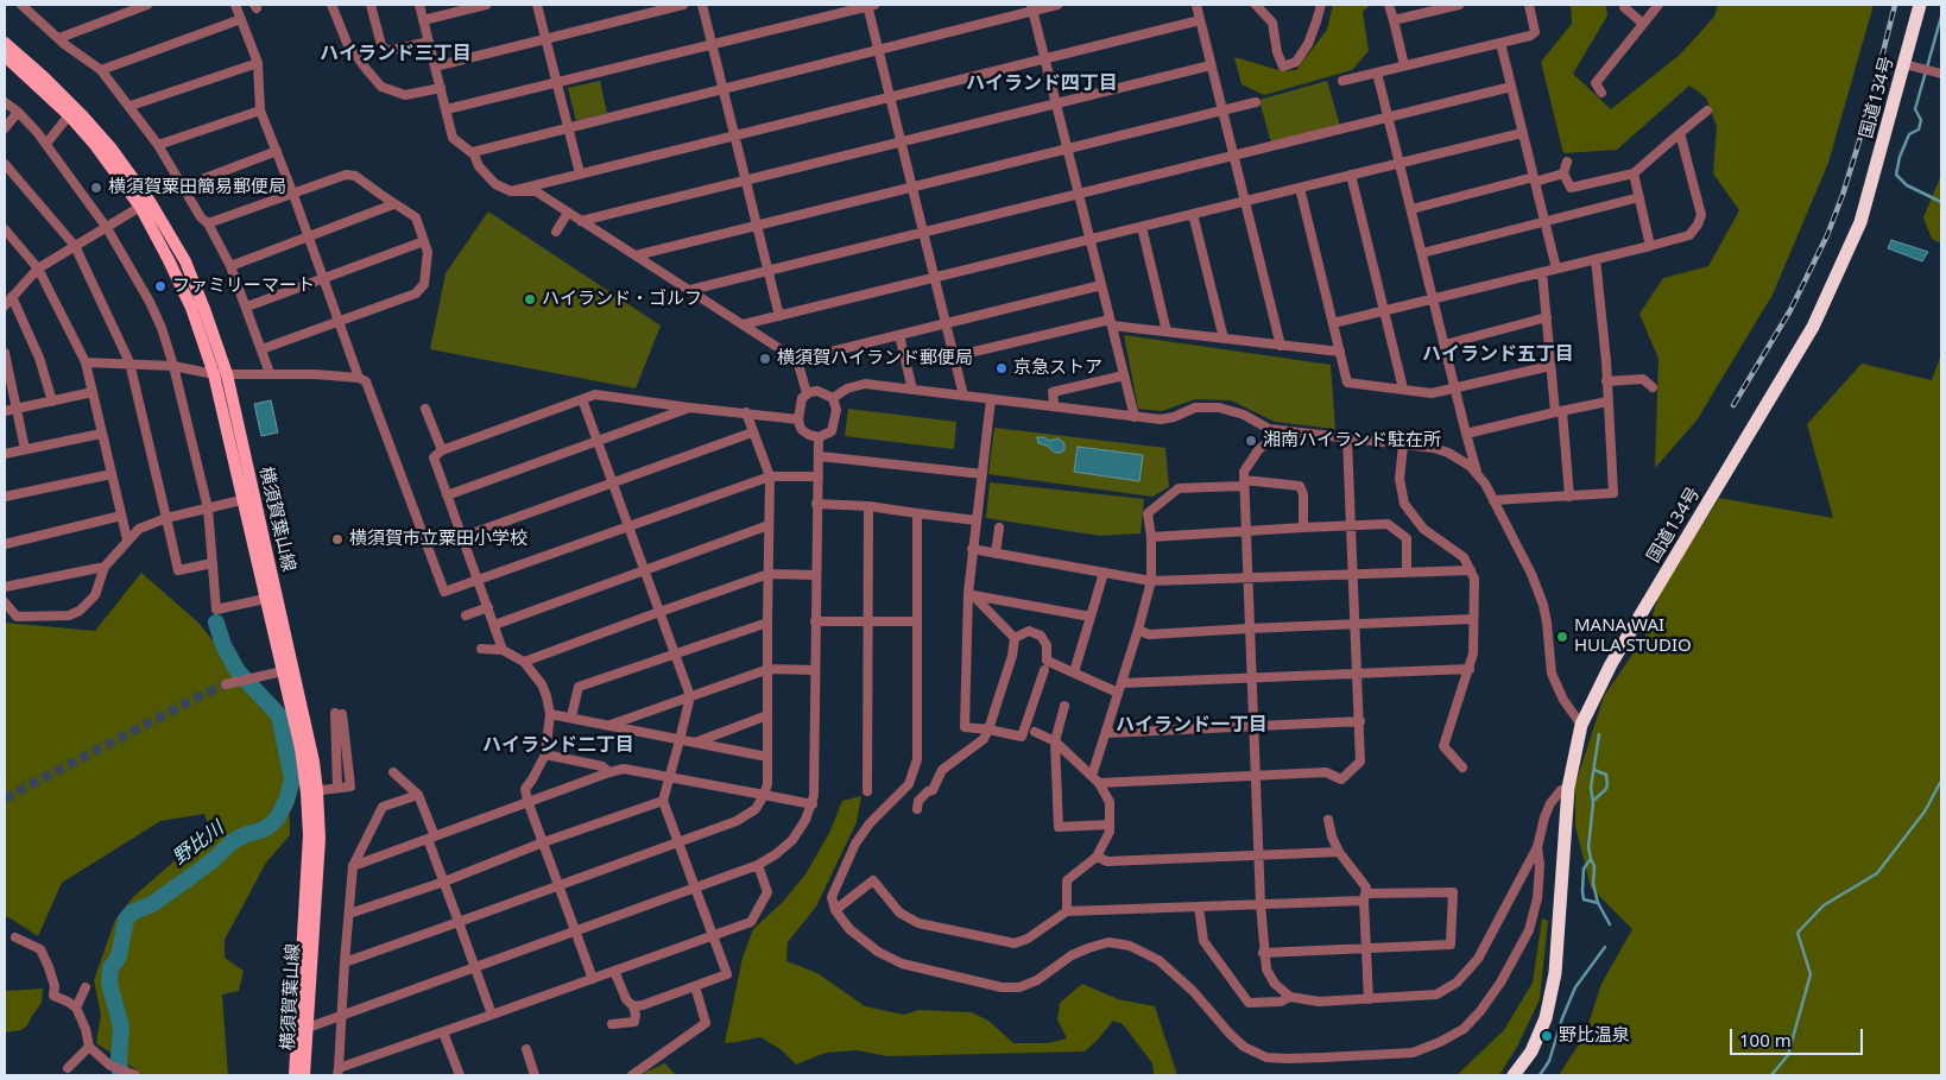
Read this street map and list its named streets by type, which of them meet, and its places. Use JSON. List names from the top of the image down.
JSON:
{
  "streets": {
    "highway": ["国道134号"],
    "main road": ["横須賀葉山線"]
  },
  "districts": [
    "ハイランド三丁目",
    "ハイランド四丁目",
    "ハイランド五丁目",
    "ハイランド一丁目",
    "ハイランド二丁目"
  ],
  "water": ["野比川"],
  "places": [
    "横須賀粟田簡易郵便局",
    "ファミリーマート",
    "ハイランド・ゴルフ",
    "横須賀ハイランド郵便局",
    "京急ストア",
    "湘南ハイランド駐在所",
    "横須賀市立粟田小学校",
    "MANA WAI HULA STUDIO",
    "野比温泉"
  ],
  "scale_bar": "100 m"
}
